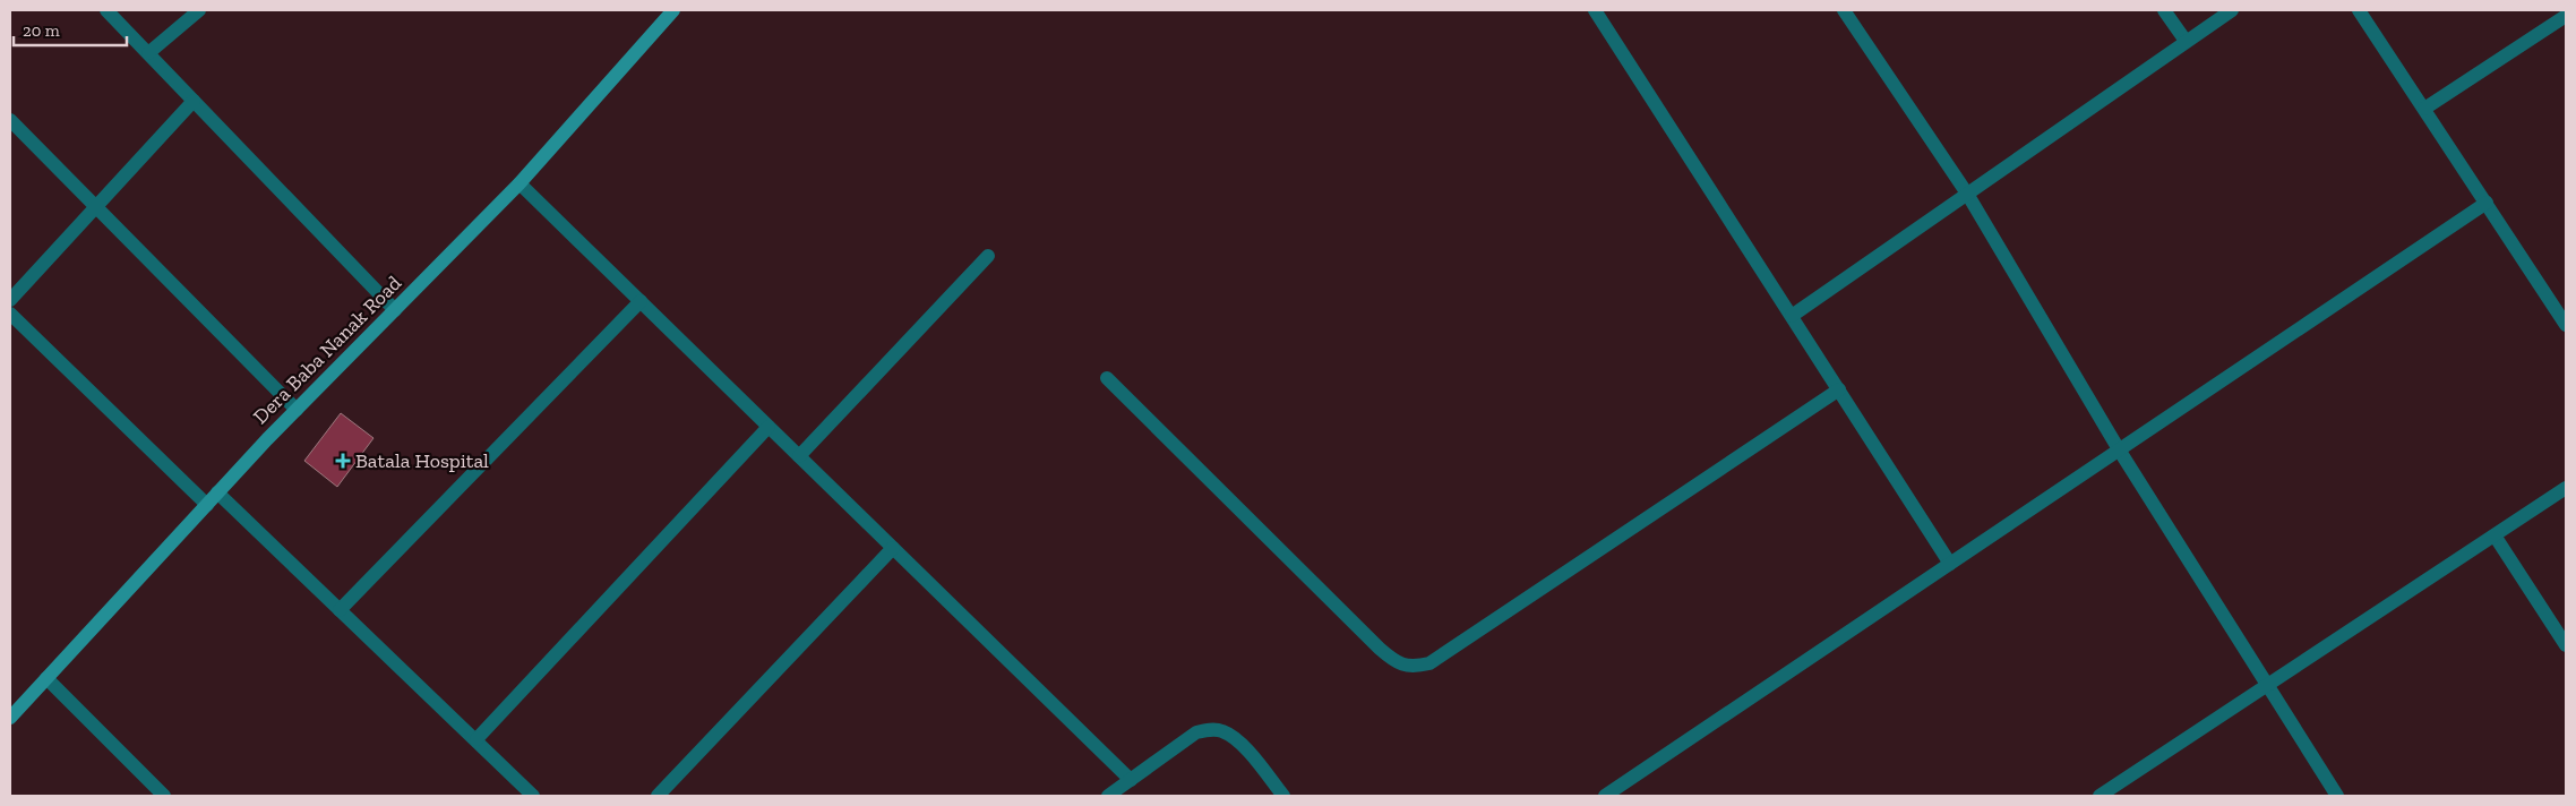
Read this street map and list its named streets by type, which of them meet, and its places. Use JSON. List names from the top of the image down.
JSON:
{
  "streets": {
    "main road": ["Dera Baba Nanak Road"]
  },
  "places": {
    "health": ["Batala Hospital"]
  },
  "scale_bar": "20 m"
}
